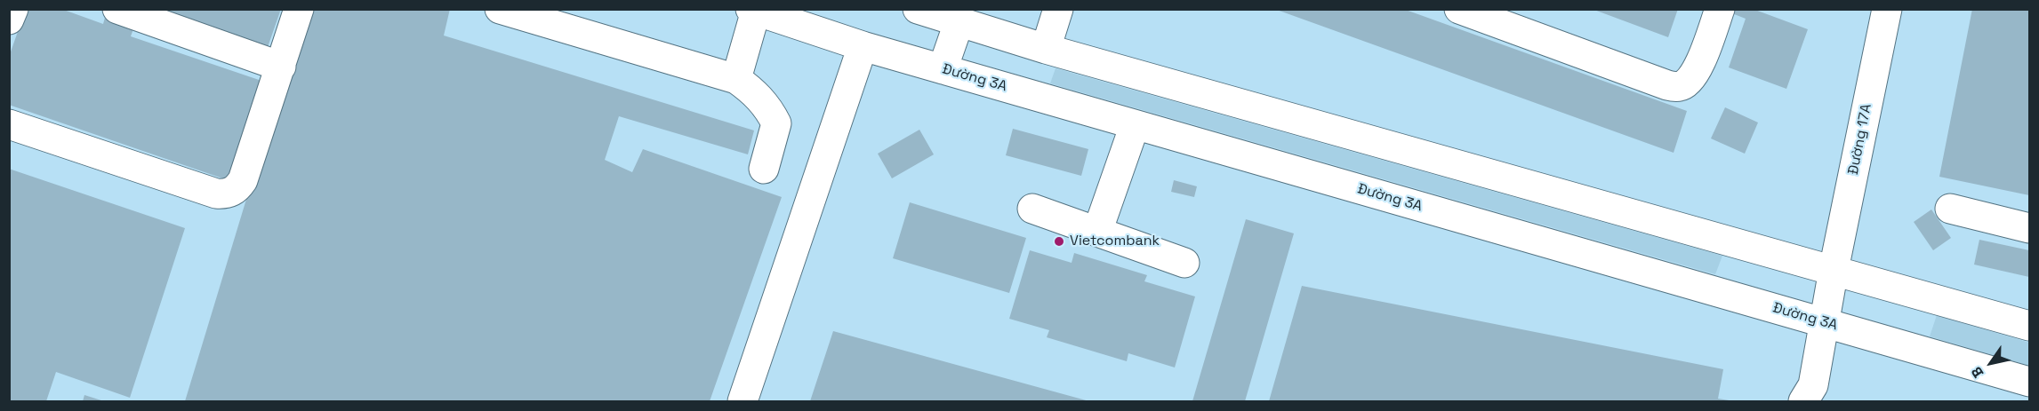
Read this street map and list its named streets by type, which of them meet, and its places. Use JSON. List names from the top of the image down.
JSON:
{
  "streets": {
    "street": ["Đường 3A", "Đường 17A"]
  },
  "crossings": [
    ["Đường 3A", "Đường 17A"]
  ],
  "places": ["Vietcombank"],
  "north": "bottom left"
}
